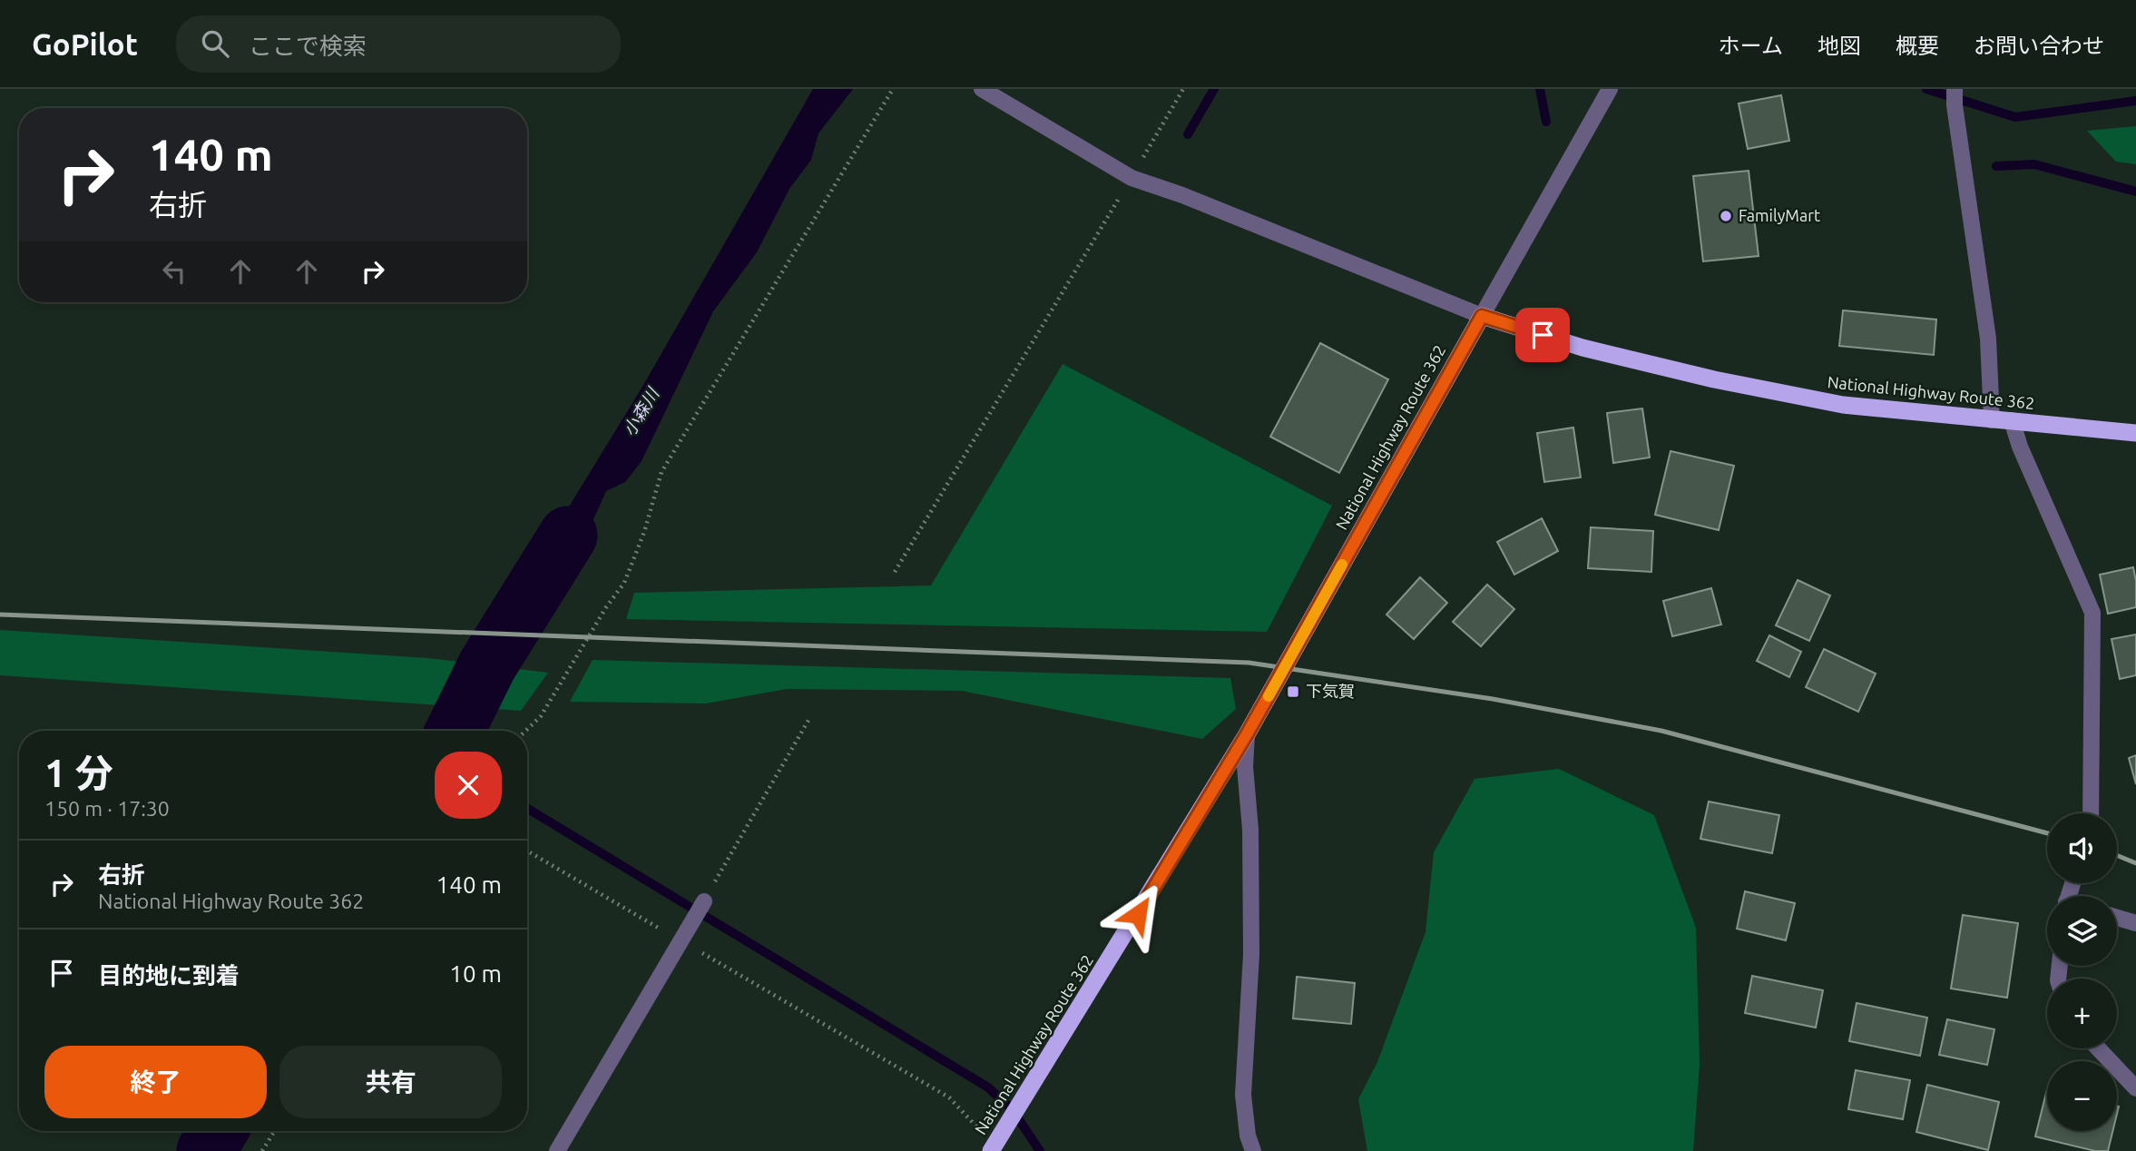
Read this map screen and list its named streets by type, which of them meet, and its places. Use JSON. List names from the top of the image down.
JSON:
{
  "streets": {
    "highway": ["National Highway Route 362"]
  },
  "water": ["小森川"],
  "places": {
    "other": ["FamilyMart"],
    "transit": ["下気賀"]
  },
  "page": {
    "header": "GoPilot",
    "search": "ここで検索",
    "nav": [
      "ホーム",
      "地図",
      "概要",
      "お問い合わせ"
    ],
    "turn": ["140 m", "右折"],
    "heading": ["1 分", "150 m · 17:30"],
    "map_buttons": ["+", "−"],
    "list": [
      {
        "name": "右折",
        "note": "National Highway Route 362",
        "value": "140 m"
      },
      {
        "name": "目的地に到着",
        "value": "10 m"
      }
    ],
    "buttons": ["終了", "共有"]
  }
}
